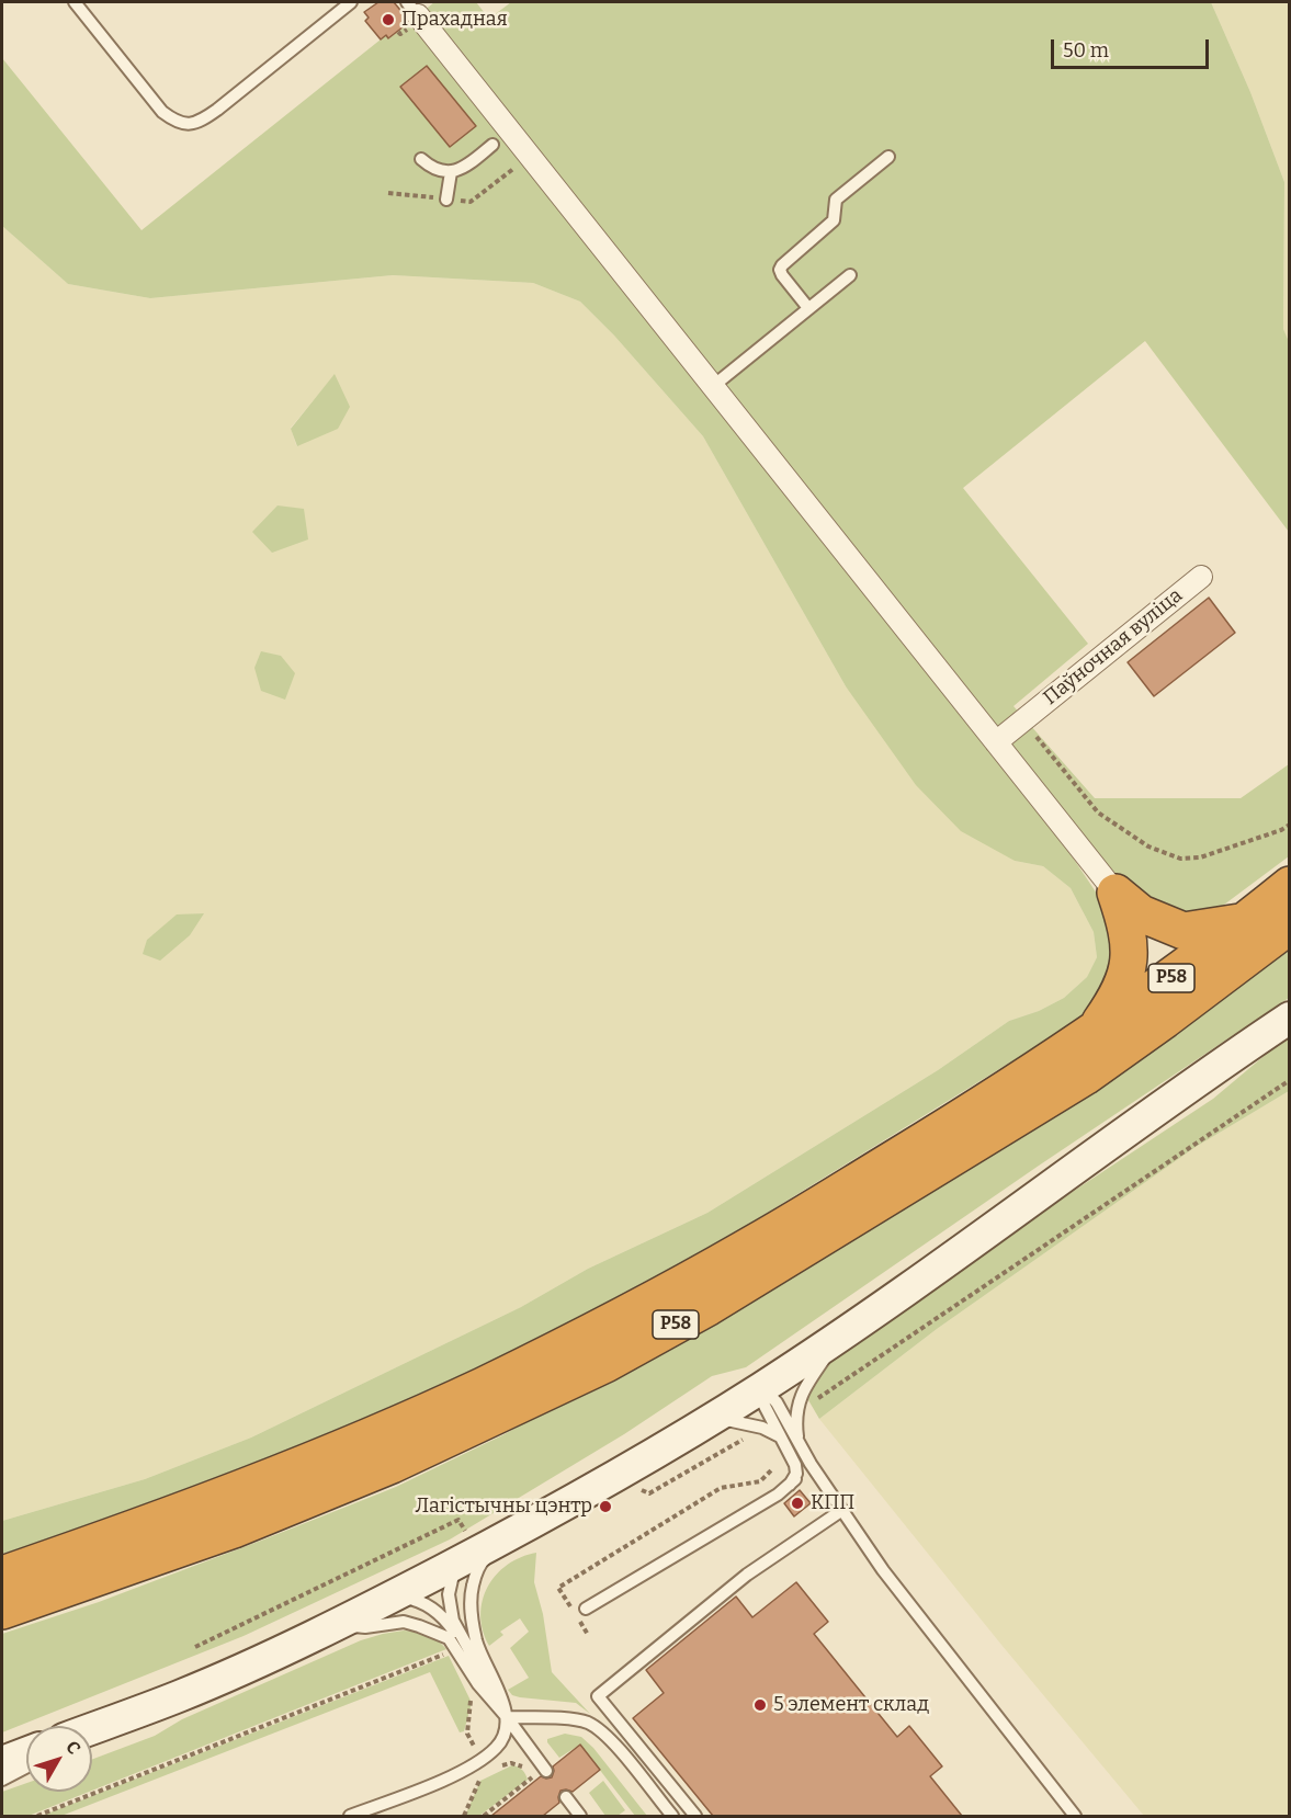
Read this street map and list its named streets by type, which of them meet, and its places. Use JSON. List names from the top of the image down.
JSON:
{
  "streets": {
    "highway": ["Р58"],
    "street": ["Паўночная вуліца"]
  },
  "places": [
    "Прахадная",
    "КПП",
    "Лагістычны цэнтр",
    "5 элемент склад"
  ],
  "scale_bar": "50 m",
  "north": "top right"
}
